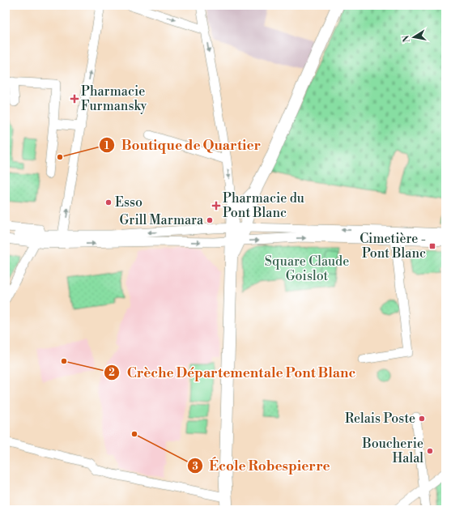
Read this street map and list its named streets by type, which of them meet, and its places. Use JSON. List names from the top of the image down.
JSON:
{
  "parks": ["Square Claude Goislot"],
  "places": {
    "health": ["Pharmacie Furmansky", "Pharmacie du Pont Blanc"],
    "other": [
      "Boutique de Quartier",
      "Esso",
      "Grill Marmara",
      "Crèche Départementale Pont Blanc",
      "Relais Poste",
      "École Robespierre",
      "Boucherie Halal"
    ],
    "transit": ["Cimetière - Pont Blanc"]
  },
  "north": "left"
}
